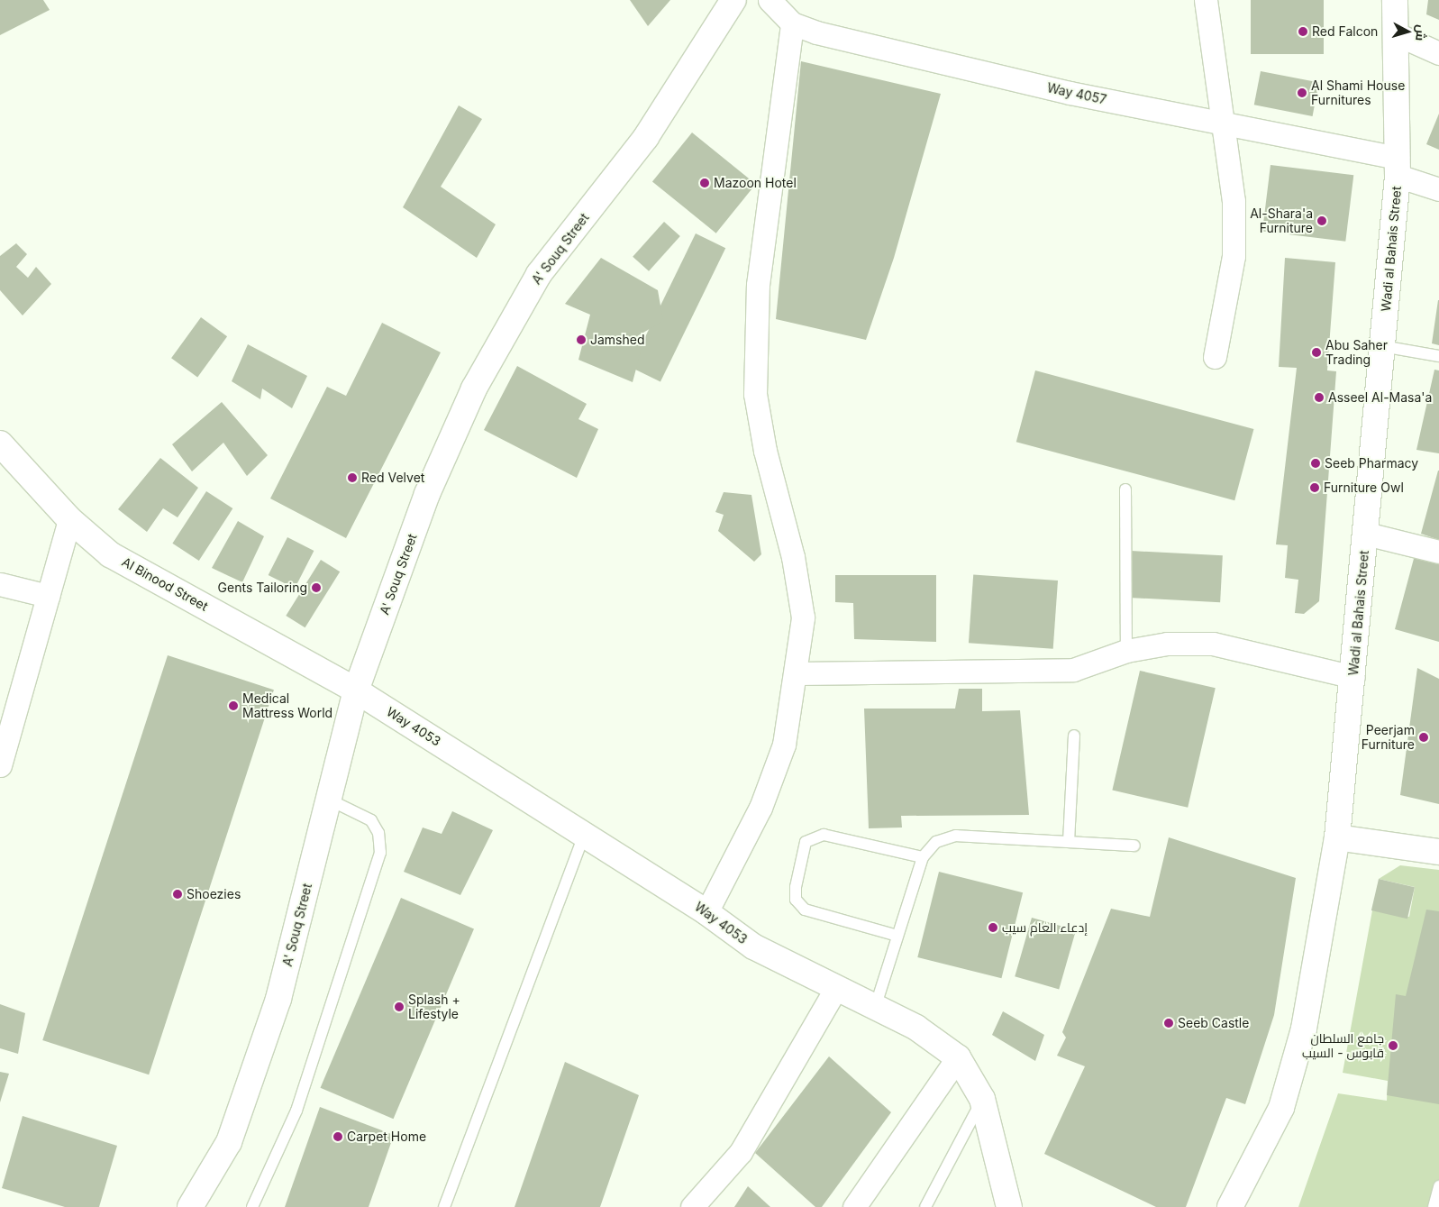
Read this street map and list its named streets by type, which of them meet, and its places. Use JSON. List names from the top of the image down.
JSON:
{
  "streets": {
    "main road": [
      "A' Souq Street",
      "Wadi al Bahais Street",
      "Al Binood Street",
      "Way 4053"
    ],
    "street": ["Way 4057"]
  },
  "crossings": [
    ["Way 4057", "Wadi al Bahais Street"],
    ["A' Souq Street", "Al Binood Street"],
    ["A' Souq Street", "Way 4053"],
    ["Al Binood Street", "Way 4053"]
  ],
  "places": [
    "Red Falcon",
    "Al Shami House Furnitures",
    "Mazoon Hotel",
    "Al-Shara'a Furniture",
    "Jamshed",
    "Abu Saher Trading",
    "Asseel Al-Masa'a",
    "Seeb Pharmacy",
    "Red Velvet",
    "Furniture Owl",
    "Gents Tailoring",
    "Medical Mattress World",
    "Peerjam Furniture",
    "Shoezies",
    "إدعاء العام سيب",
    "Splash + Lifestyle",
    "Seeb Castle",
    "جامع السلطان قابوس - السيب",
    "Carpet Home"
  ],
  "north": "right"
}
